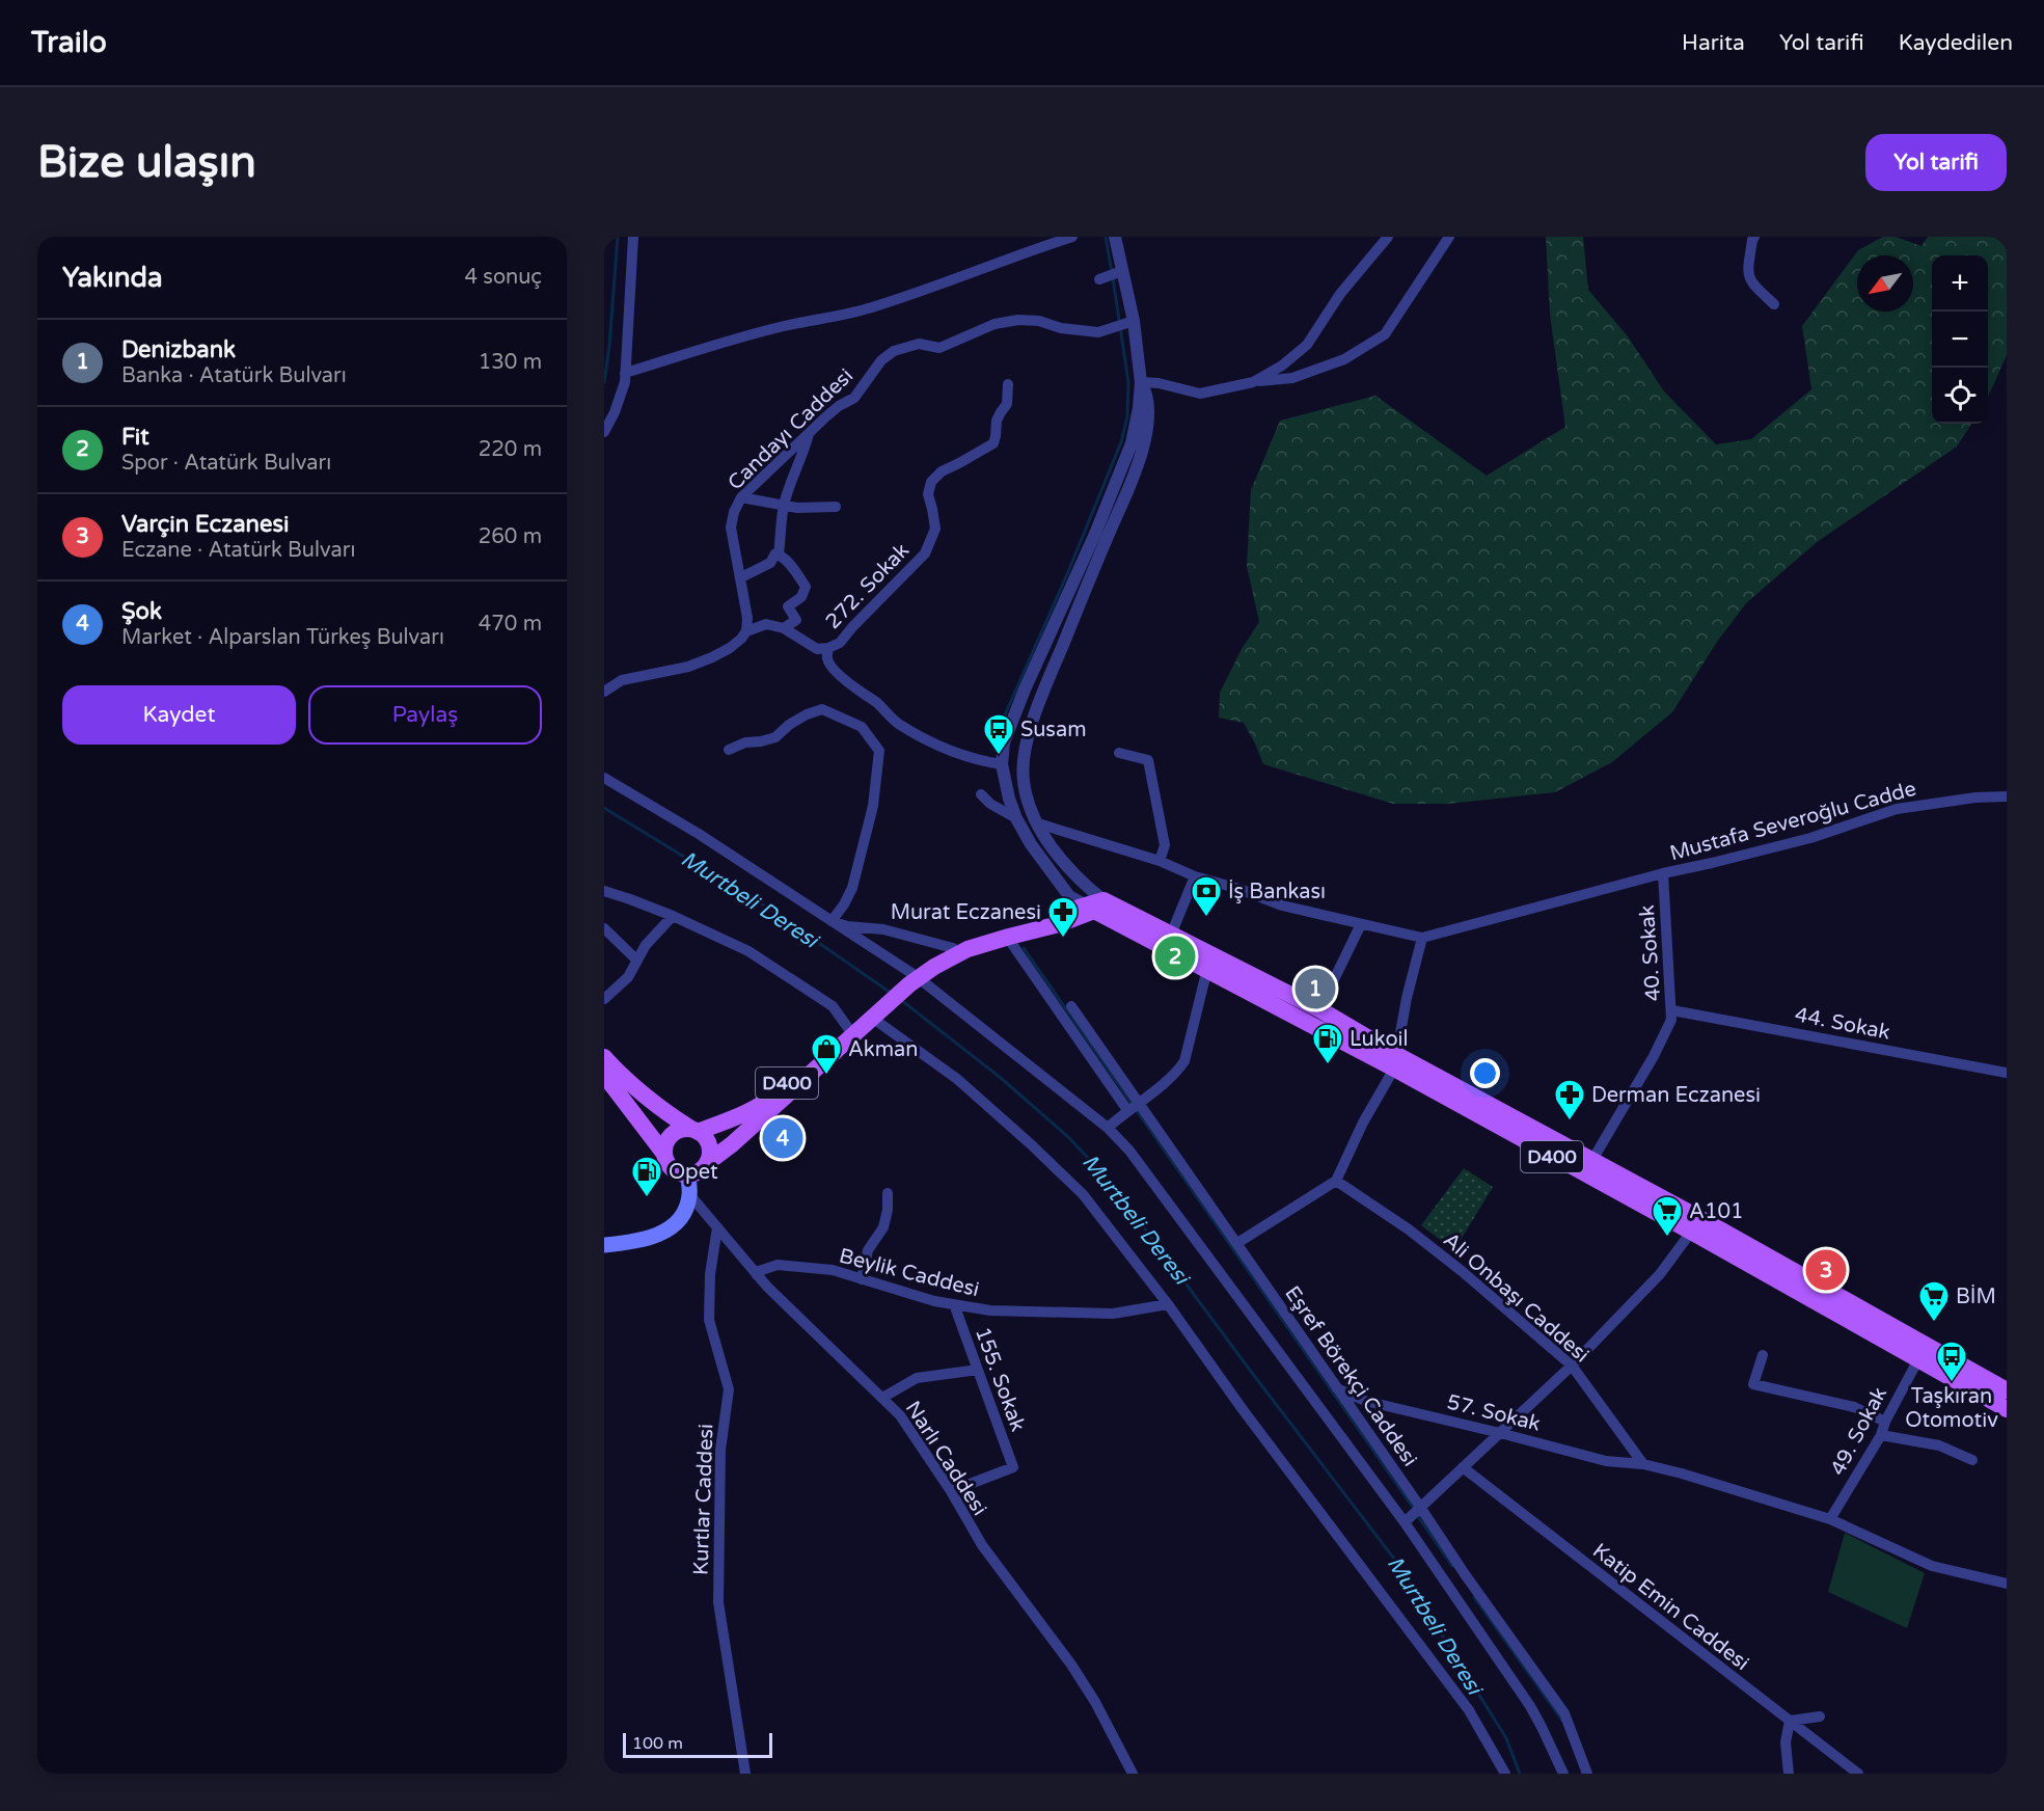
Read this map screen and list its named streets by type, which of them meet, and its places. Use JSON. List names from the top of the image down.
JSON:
{
  "streets": {
    "main road": ["D400"],
    "street": [
      "Candayı Caddesi",
      "272. Sokak",
      "Mustafa Severoğlu Cadde",
      "40. Sokak",
      "44. Sokak",
      "Beylik Caddesi",
      "Ali Onbaşı Caddesi",
      "Eşref Börekçi Caddesi",
      "155. Sokak",
      "57. Sokak",
      "49. Sokak",
      "Narlı Caddesi",
      "Kurtlar Caddesi",
      "Katip Emin Caddesi"
    ]
  },
  "crossings": [
    ["Mustafa Severoğlu Cadde", "40. Sokak"],
    ["40. Sokak", "44. Sokak"],
    ["40. Sokak", "D400"],
    ["D400", "Eşref Börekçi Caddesi"],
    ["D400", "49. Sokak"],
    ["Beylik Caddesi", "155. Sokak"],
    ["Beylik Caddesi", "Narlı Caddesi"],
    ["Ali Onbaşı Caddesi", "57. Sokak"],
    ["Eşref Börekçi Caddesi", "57. Sokak"],
    ["155. Sokak", "Narlı Caddesi"],
    ["Narlı Caddesi", "Kurtlar Caddesi"]
  ],
  "water": ["Murtbeli Deresi"],
  "places": {
    "bus stop": ["Susam", "Taşkıran Otomotiv"],
    "bank": ["İş Bankası"],
    "pharmacy": ["Murat Eczanesi", "Derman Eczanesi"],
    "fuel station": ["Lukoil", "Opet"],
    "shop": ["Akman"],
    "supermarket": ["A101", "BİM"]
  },
  "scale_bar": "100 m",
  "north": "bottom left",
  "page": {
    "header": "Trailo",
    "nav": ["Harita", "Yol tarifi", "Kaydedilen"],
    "buttons": [
      "Yol tarifi",
      ["Kaydet", "Paylaş"]
    ],
    "title": "Bize ulaşın",
    "heading": ["Yakında", "4 sonuç"],
    "map_buttons": ["+", "−"],
    "list": [
      {
        "mark": "1",
        "name": "Denizbank",
        "note": "Banka · Atatürk Bulvarı",
        "value": "130 m"
      },
      {
        "mark": "2",
        "name": "Fit",
        "note": "Spor · Atatürk Bulvarı",
        "value": "220 m"
      },
      {
        "mark": "3",
        "name": "Varçin Eczanesi",
        "note": "Eczane · Atatürk Bulvarı",
        "value": "260 m"
      },
      {
        "mark": "4",
        "name": "Şok",
        "note": "Market · Alparslan Türkeş Bulvarı",
        "value": "470 m"
      }
    ],
    "pins": [
      "2",
      "1",
      "4",
      "3"
    ],
    "scale": "100 m"
  }
}
